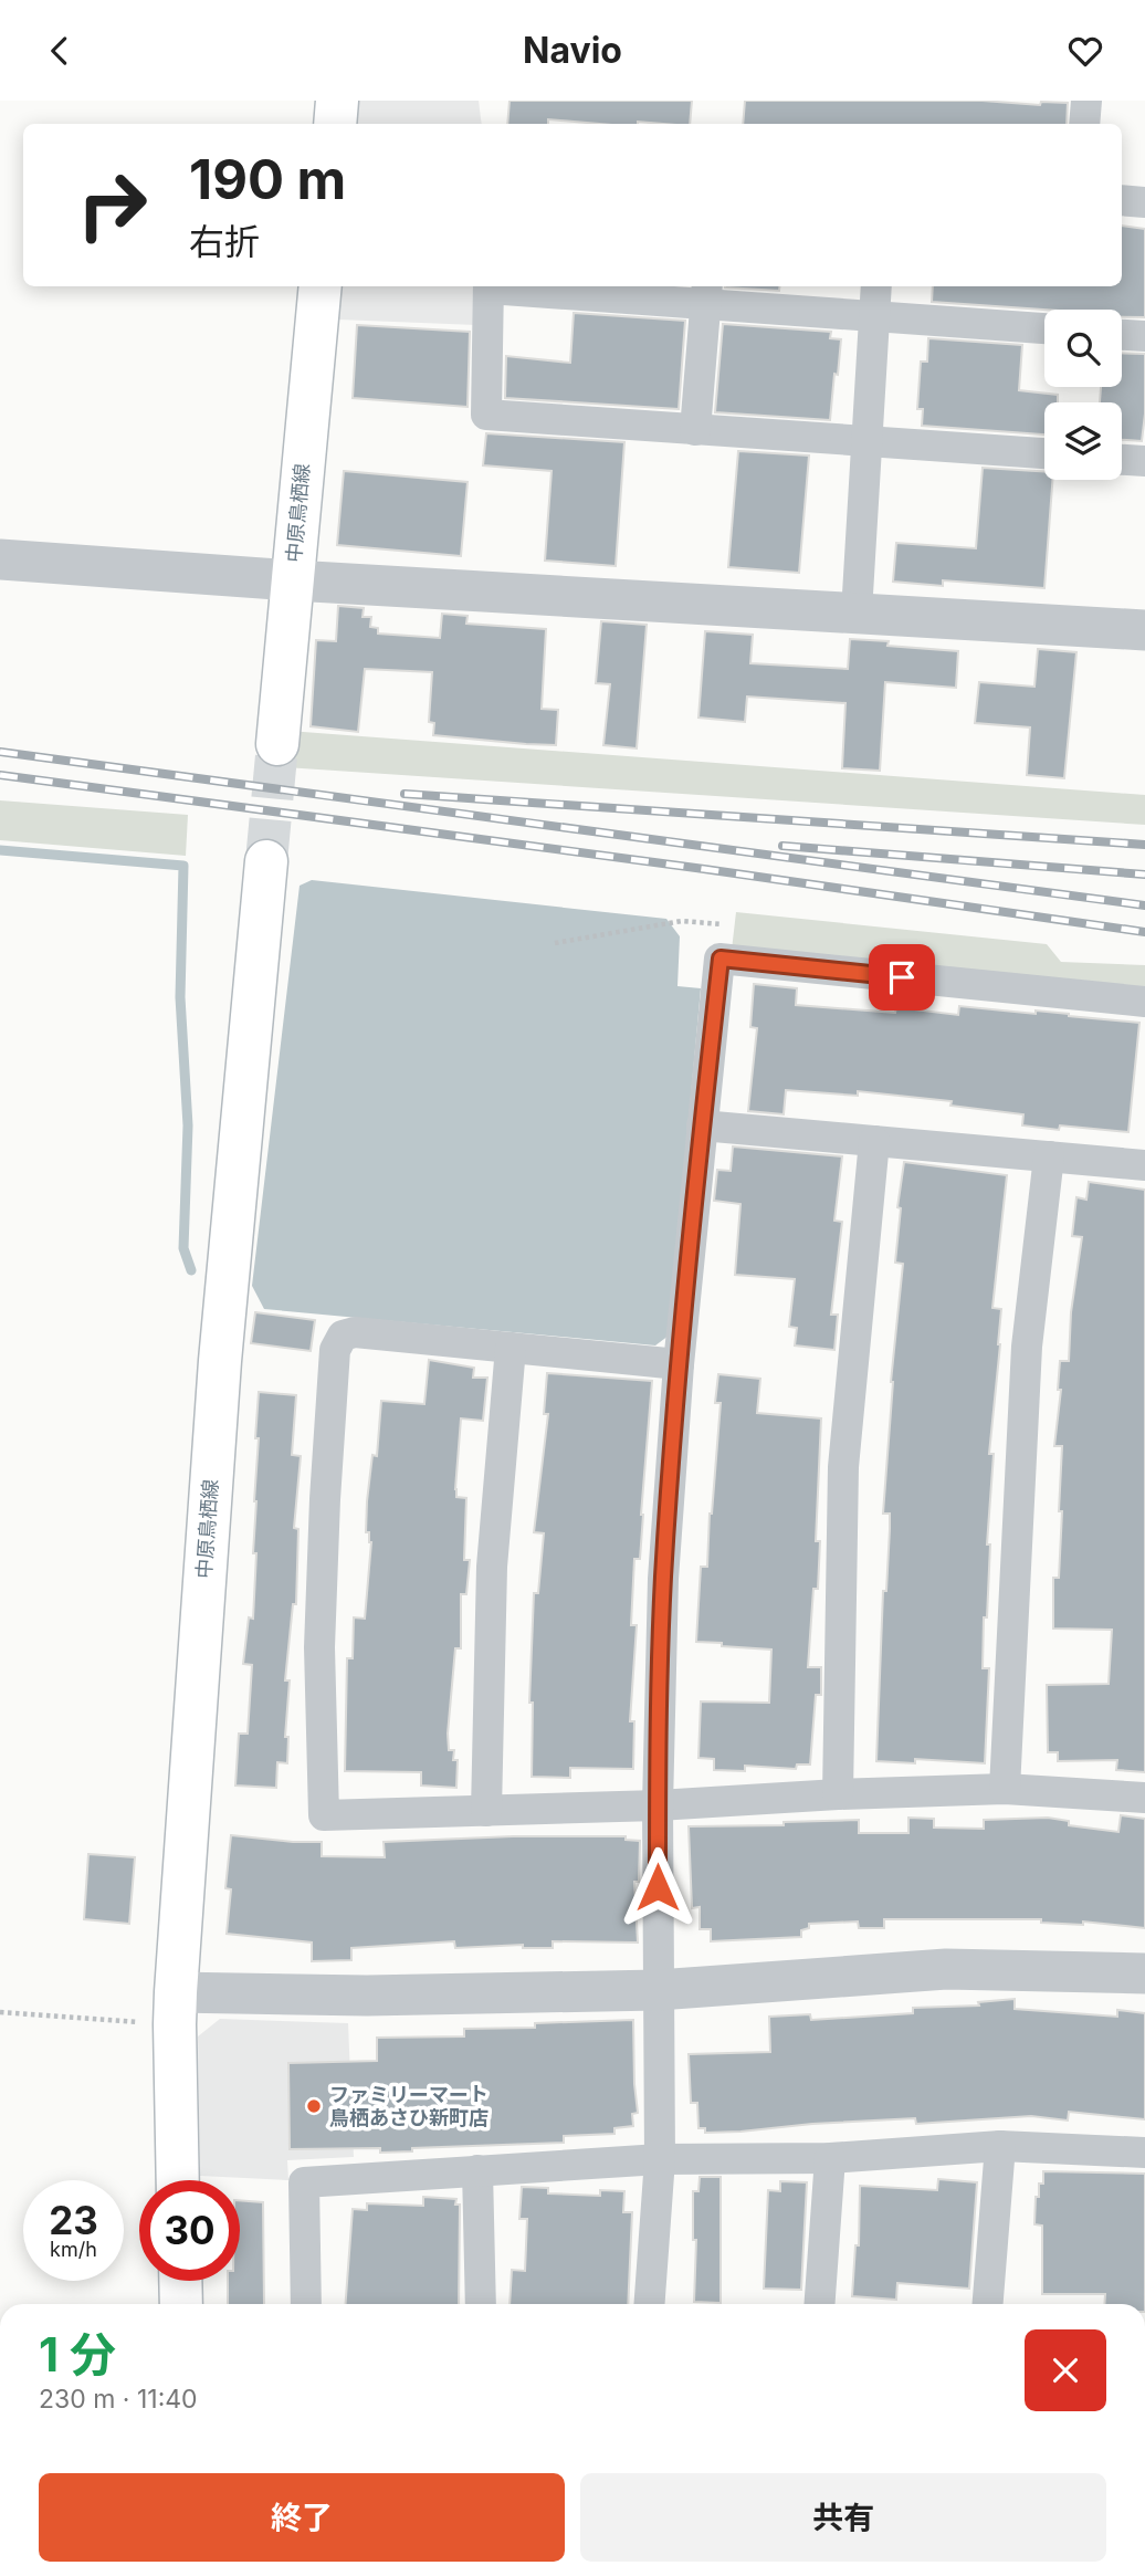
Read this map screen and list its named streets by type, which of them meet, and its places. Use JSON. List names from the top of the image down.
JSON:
{
  "streets": {
    "main road": ["中原鳥栖線"]
  },
  "places": ["ファミリーマート 鳥栖あさひ新町店"],
  "page": {
    "header": "Navio",
    "turn": ["190 m", "右折"],
    "speed": "23 km/h",
    "limit": "30",
    "heading": ["1 分", "230 m · 11:40"],
    "buttons": ["終了", "共有"]
  }
}
